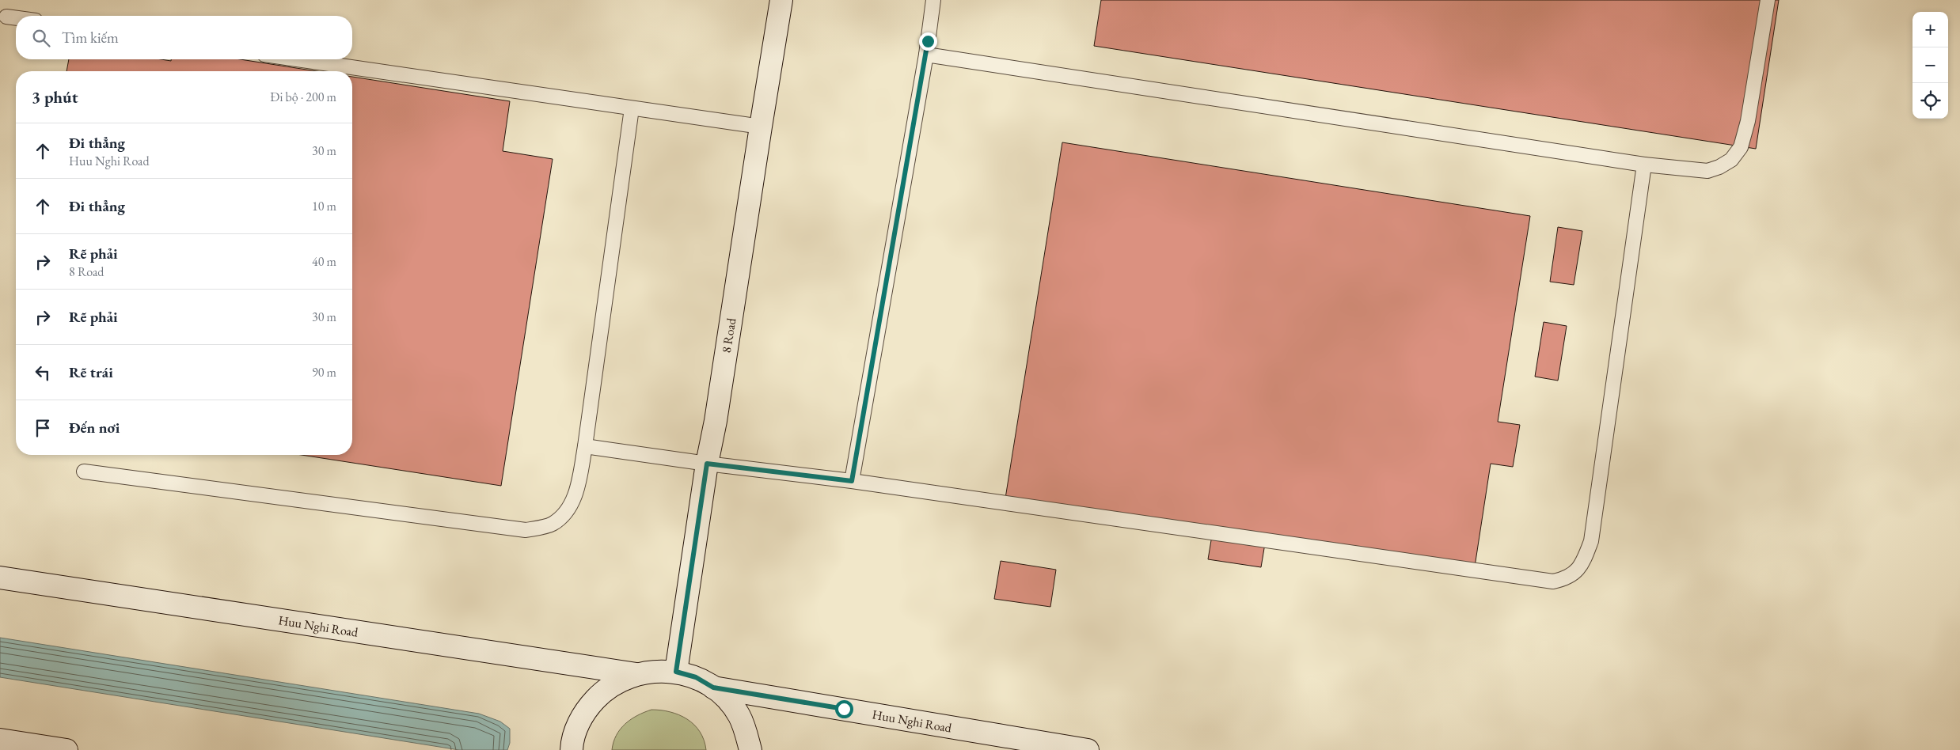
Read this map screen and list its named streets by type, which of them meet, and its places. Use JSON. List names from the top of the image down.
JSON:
{
  "streets": {
    "main road": ["8 Road", "Huu Nghi Road"]
  },
  "page": {
    "map_buttons": ["+", "−"],
    "search": "Tìm kiếm",
    "heading": ["3 phút", "Đi bộ · 200 m"],
    "list": [
      ["Đi thẳng", "Huu Nghi Road", "30 m"],
      ["Đi thẳng", "10 m"],
      ["Rẽ phải", "8 Road", "40 m"],
      ["Rẽ phải", "30 m"],
      ["Rẽ trái", "90 m"],
      "Đến nơi"
    ]
  }
}
